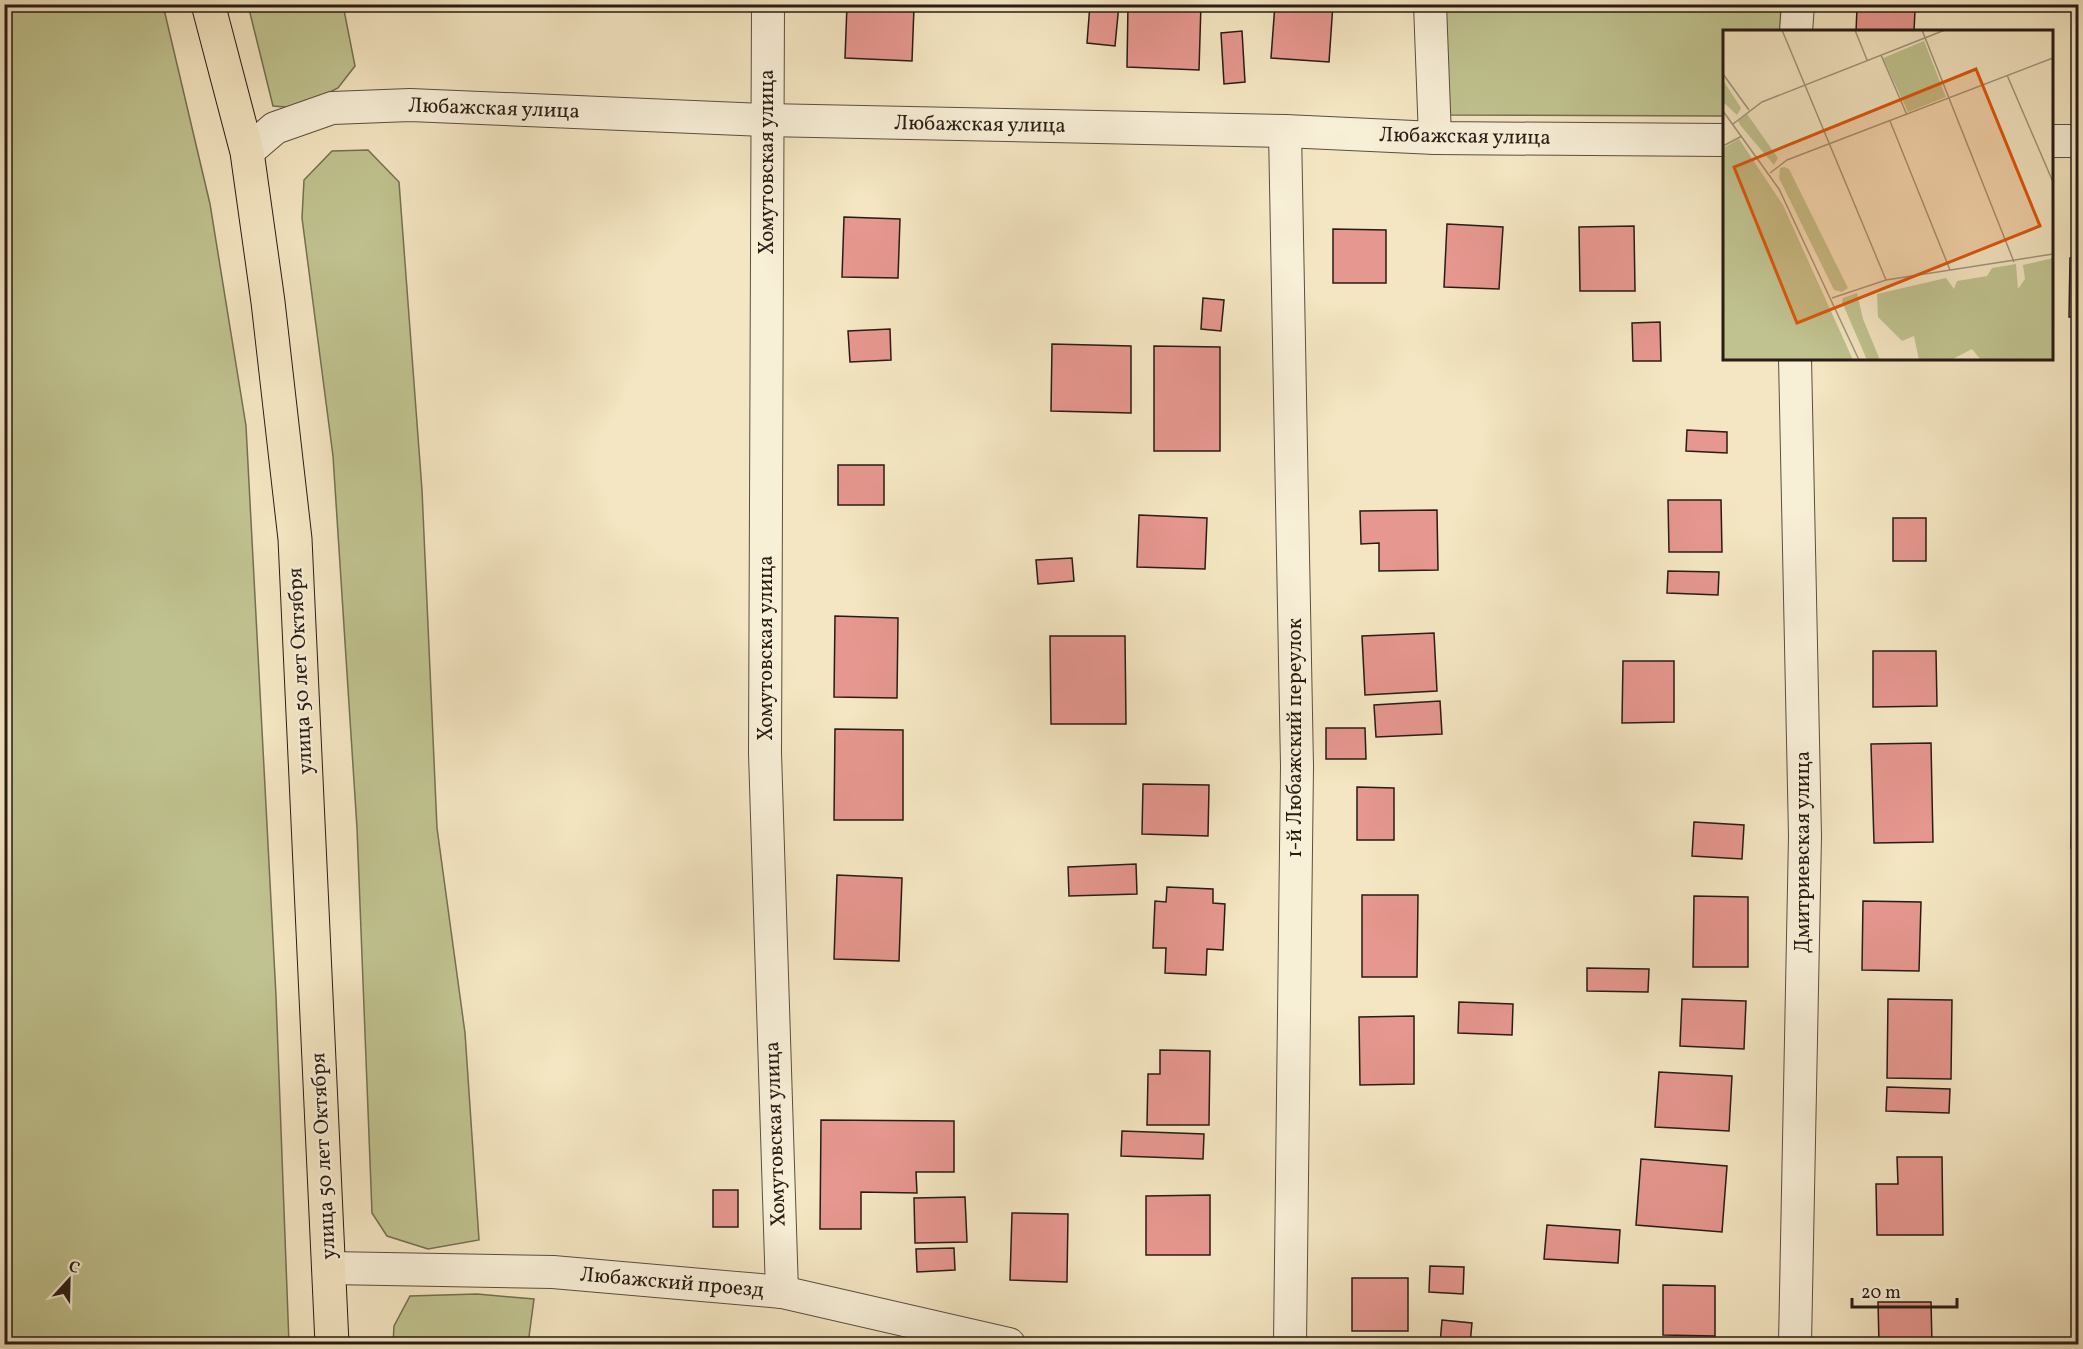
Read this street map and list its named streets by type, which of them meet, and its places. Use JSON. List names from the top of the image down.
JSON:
{
  "streets": {
    "main road": ["улица 50 лет Октября"],
    "street": [
      "Любажская улица",
      "Хомутовская улица",
      "1-й Любажский переулок",
      "Дмитриевская улица",
      "Любажский проезд"
    ]
  },
  "crossings": [
    ["Любажская улица", "Хомутовская улица"],
    ["Любажская улица", "улица 50 лет Октября"],
    ["Любажская улица", "1-й Любажский переулок"],
    ["Хомутовская улица", "Любажский проезд"],
    ["улица 50 лет Октября", "Любажский проезд"]
  ],
  "scale_bar": "20 m",
  "north": "top"
}
